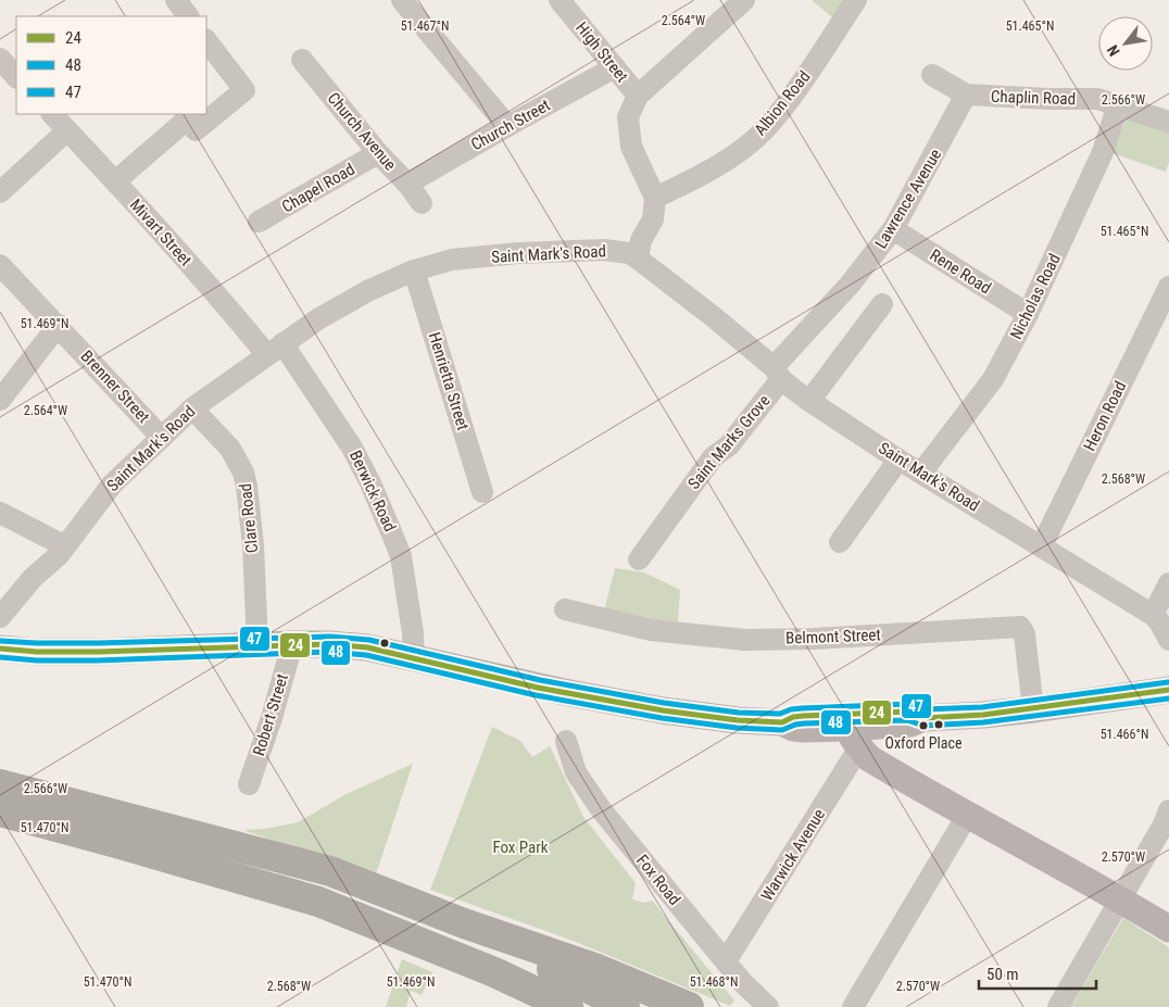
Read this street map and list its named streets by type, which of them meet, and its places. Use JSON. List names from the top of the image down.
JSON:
{
  "streets": {
    "street": [
      "High Street",
      "Chaplin Road",
      "Albion Road",
      "Church Street",
      "Church Avenue",
      "Chapel Road",
      "Lawrence Avenue",
      "Mivart Street",
      "Saint Mark's Road",
      "Rene Road",
      "Nicholas Road",
      "Henrietta Street",
      "Brenner Street",
      "Heron Road",
      "Saint Marks Grove",
      "Berwick Road",
      "Clare Road",
      "Belmont Street",
      "Robert Street",
      "Warwick Avenue",
      "Fox Road"
    ]
  },
  "crossings": [
    ["High Street", "Albion Road"],
    ["High Street", "Church Street"],
    ["Chaplin Road", "Lawrence Avenue"],
    ["Chaplin Road", "Nicholas Road"],
    ["Church Street", "Church Avenue"],
    ["Church Avenue", "Chapel Road"],
    ["Lawrence Avenue", "Saint Mark's Road"],
    ["Lawrence Avenue", "Rene Road"],
    ["Lawrence Avenue", "Saint Marks Grove"],
    ["Mivart Street", "Saint Mark's Road"],
    ["Mivart Street", "Berwick Road"],
    ["Saint Mark's Road", "Nicholas Road"],
    ["Saint Mark's Road", "Henrietta Street"],
    ["Saint Mark's Road", "Brenner Street"],
    ["Saint Mark's Road", "Heron Road"],
    ["Saint Mark's Road", "Saint Marks Grove"],
    ["Saint Mark's Road", "Berwick Road"],
    ["Saint Mark's Road", "Clare Road"],
    ["Rene Road", "Nicholas Road"],
    ["Warwick Avenue", "Fox Road"]
  ],
  "parks": ["Fox Park"],
  "places": ["Oxford Place"],
  "lines": ["transit line 47", "transit line 24", "transit line 48"],
  "legend": ["24", "48", "47"],
  "scale_bar": "50 m",
  "north": "bottom left",
  "coordinates": [
    "2.564°W",
    "51.467°N",
    "51.465°N",
    "2.566°W",
    "51.469°N",
    "2.568°W",
    "51.466°N",
    "51.470°N",
    "2.570°W",
    "51.468°N"
  ]
}
